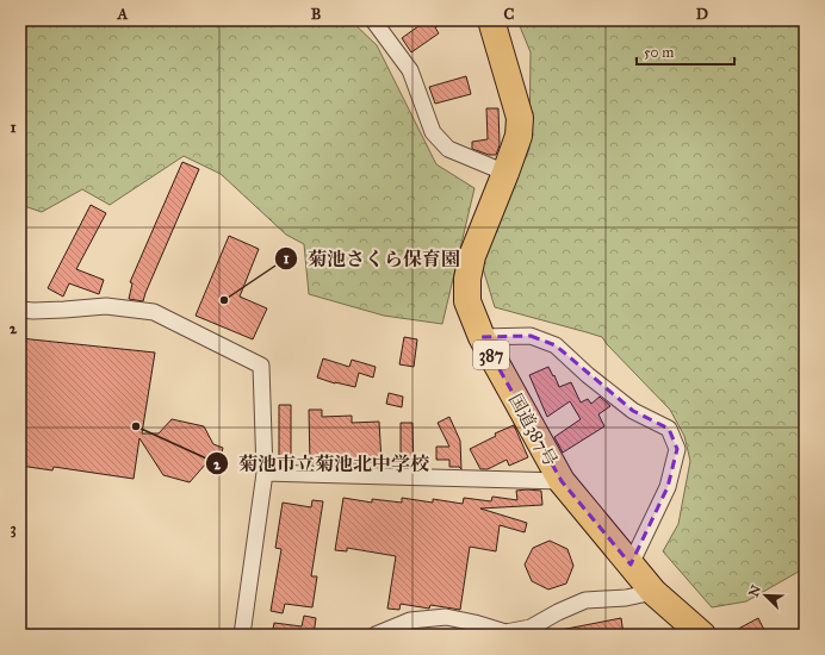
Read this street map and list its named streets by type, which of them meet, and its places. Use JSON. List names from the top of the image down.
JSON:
{
  "streets": {
    "highway": ["387", "国道387号"]
  },
  "places": ["菊池さくら保育園", "菊池市立菊池北中学校"],
  "scale_bar": "50 m",
  "north": "top left",
  "grid": {
    "columns": [
      "A",
      "B",
      "C",
      "D"
    ],
    "rows": ["1", "2", "3"]
  }
}
